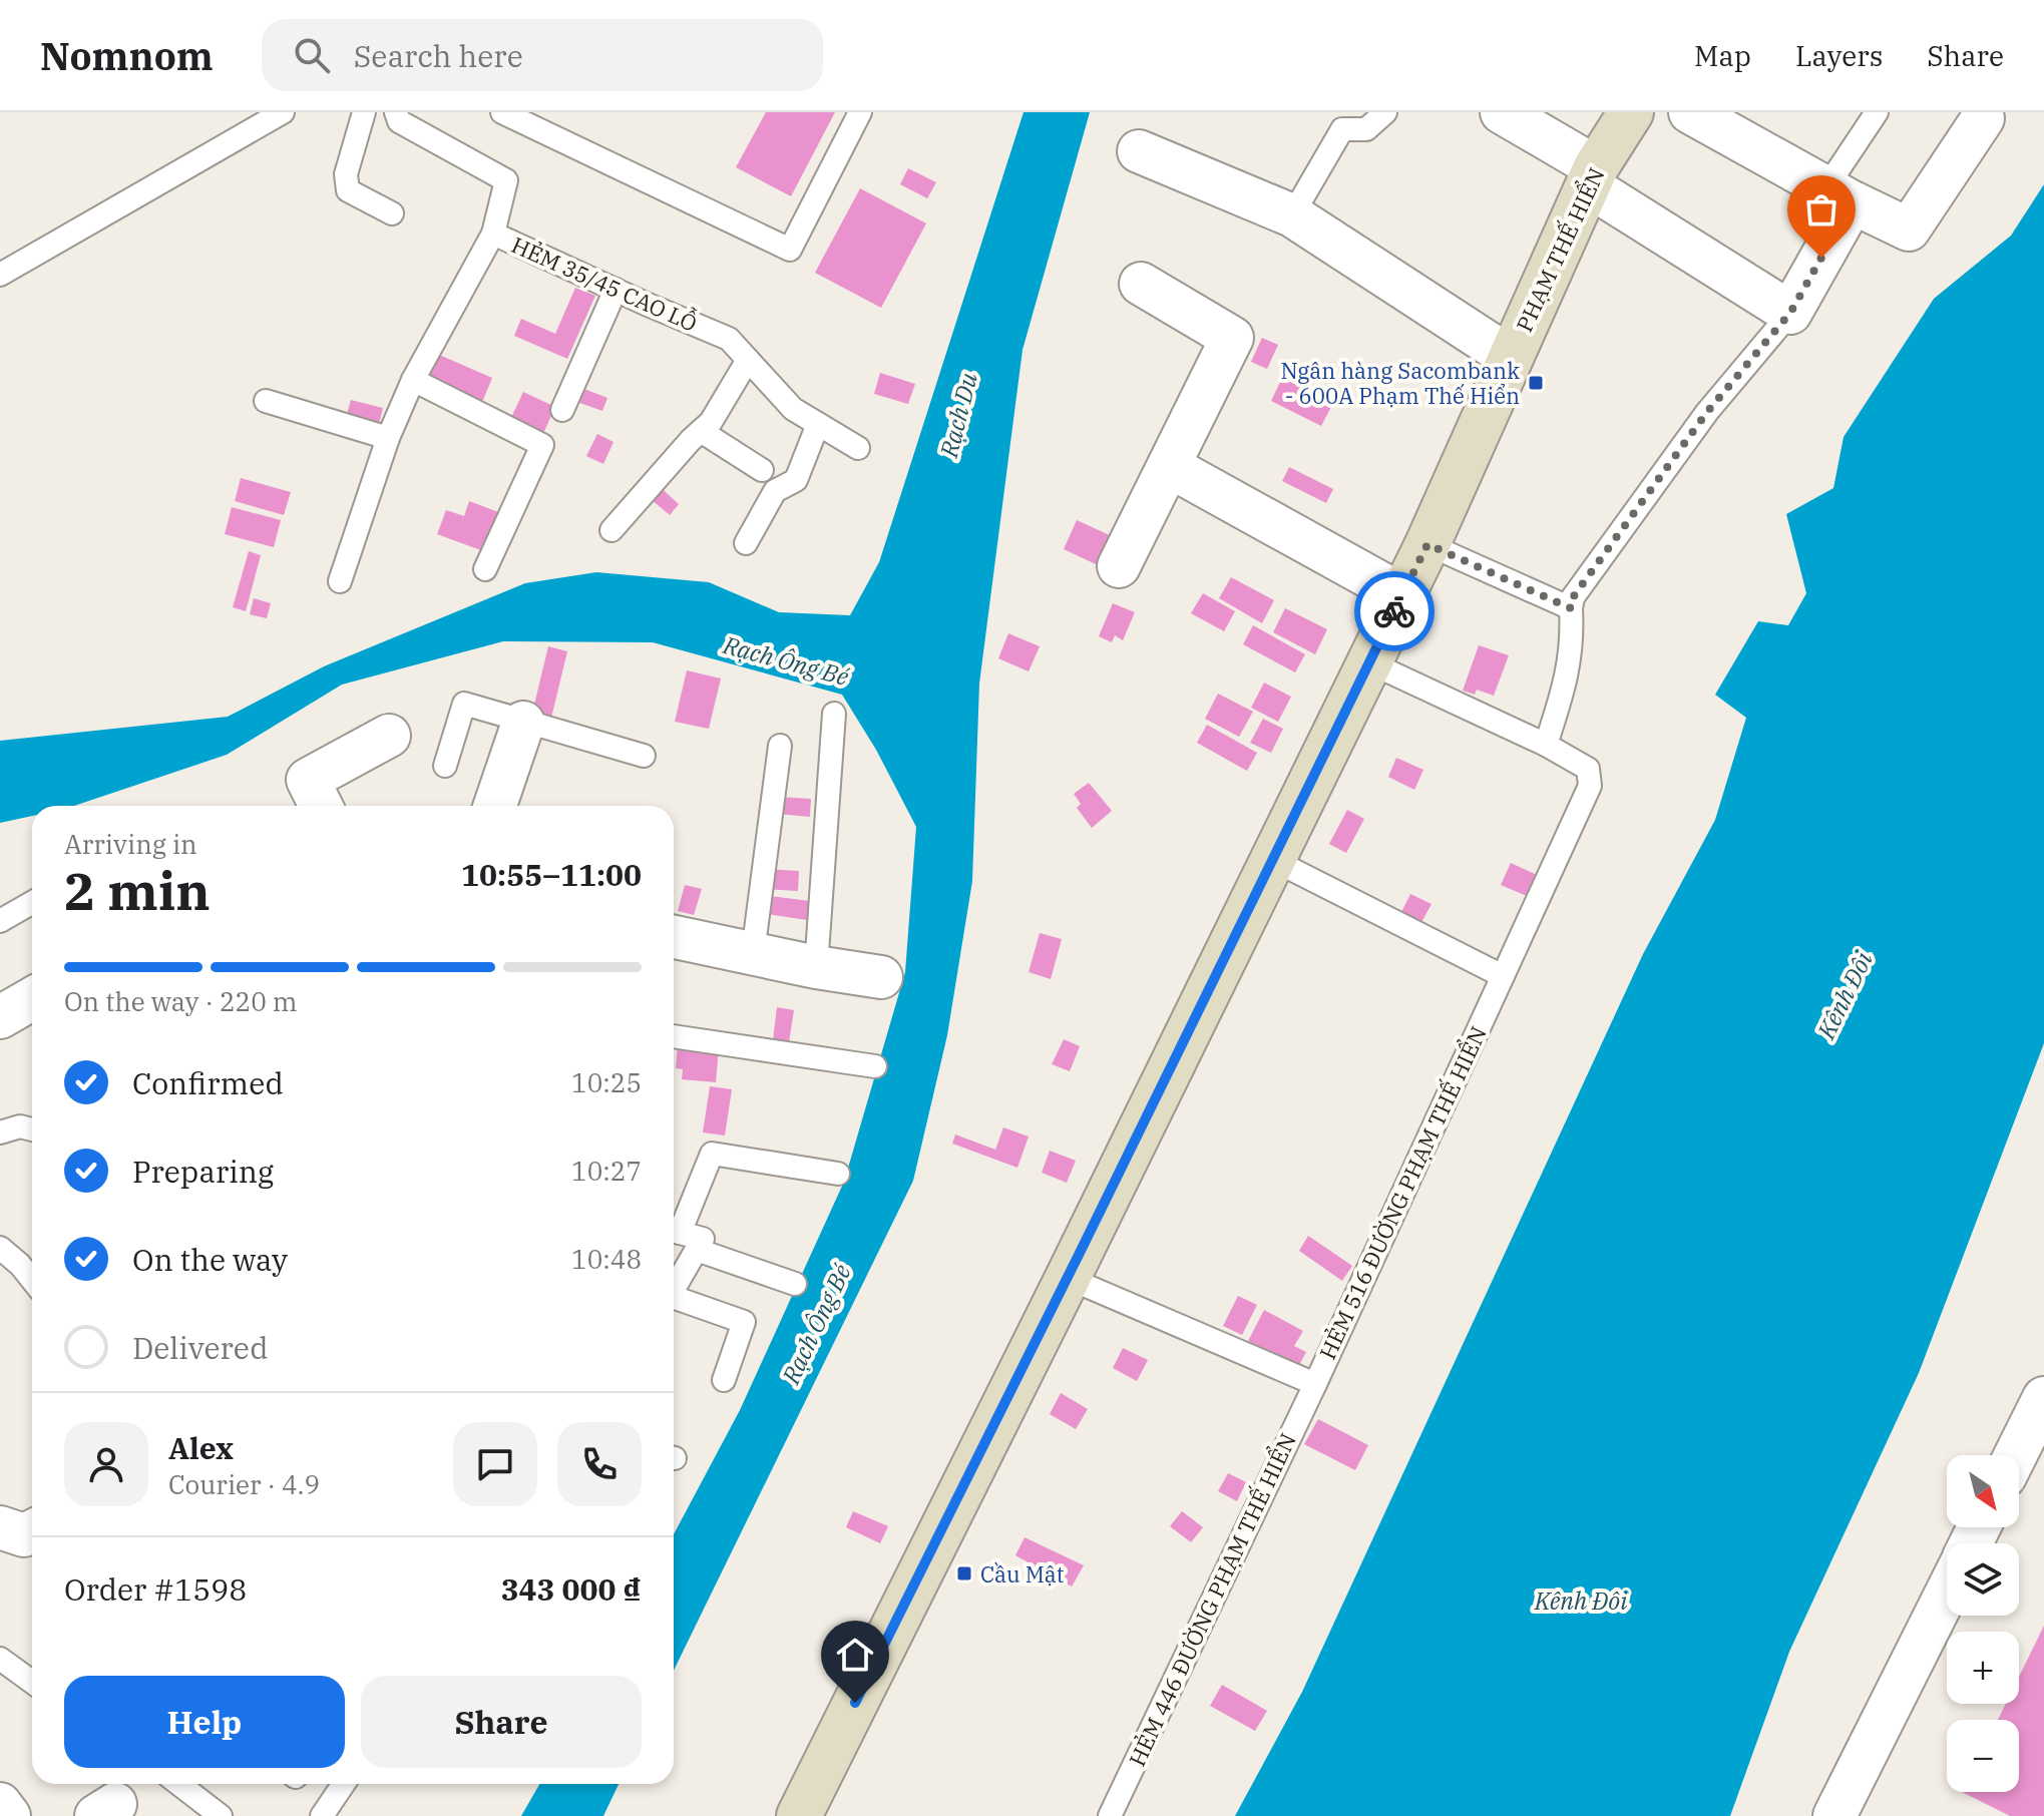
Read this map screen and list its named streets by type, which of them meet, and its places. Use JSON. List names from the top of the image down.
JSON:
{
  "streets": {
    "main road": ["PHẠM THẾ HIỂN"],
    "lane": ["HẺM 35/45 CAO LỖ", "HẺM 516 ĐƯỜNG PHẠM THẾ HIỂN", "HẺM 446 ĐƯỜNG PHẠM THẾ HIỂN"]
  },
  "crossings": [
    ["PHẠM THẾ HIỂN", "HẺM 516 ĐƯỜNG PHẠM THẾ HIỂN"],
    ["HẺM 516 ĐƯỜNG PHẠM THẾ HIỂN", "HẺM 446 ĐƯỜNG PHẠM THẾ HIỂN"]
  ],
  "water": ["Rạch Du", "Rạch Ông Bé", "Kênh Đôi"],
  "places": {
    "transit": ["Ngân hàng Sacombank - 600A Phạm Thế Hiển", "Cầu Mật"]
  },
  "north": "bottom right",
  "page": {
    "header": "Nomnom",
    "search": "Search here",
    "nav": ["Map", "Layers", "Share"],
    "heading": ["2 min", "Arriving in", "10:55–11:00"],
    "panel": [
      "Alex",
      "Courier · 4.9",
      "Order #1598",
      "343 000 ₫"
    ],
    "bar": "On the way · 220 m",
    "list": [
      ["Confirmed", "10:25"],
      ["Preparing", "10:27"],
      ["On the way", "10:48"],
      "Delivered"
    ],
    "map_buttons": ["+", "−"],
    "buttons": ["Help", "Share"]
  }
}
